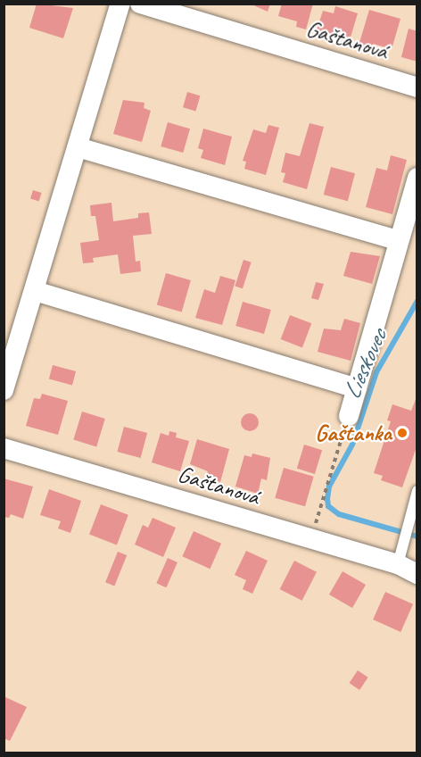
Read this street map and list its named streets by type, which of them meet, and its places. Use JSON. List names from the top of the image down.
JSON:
{
  "streets": {
    "street": ["Gaštanová"]
  },
  "water": ["Lieskovec"],
  "places": ["Gaštanka"]
}
